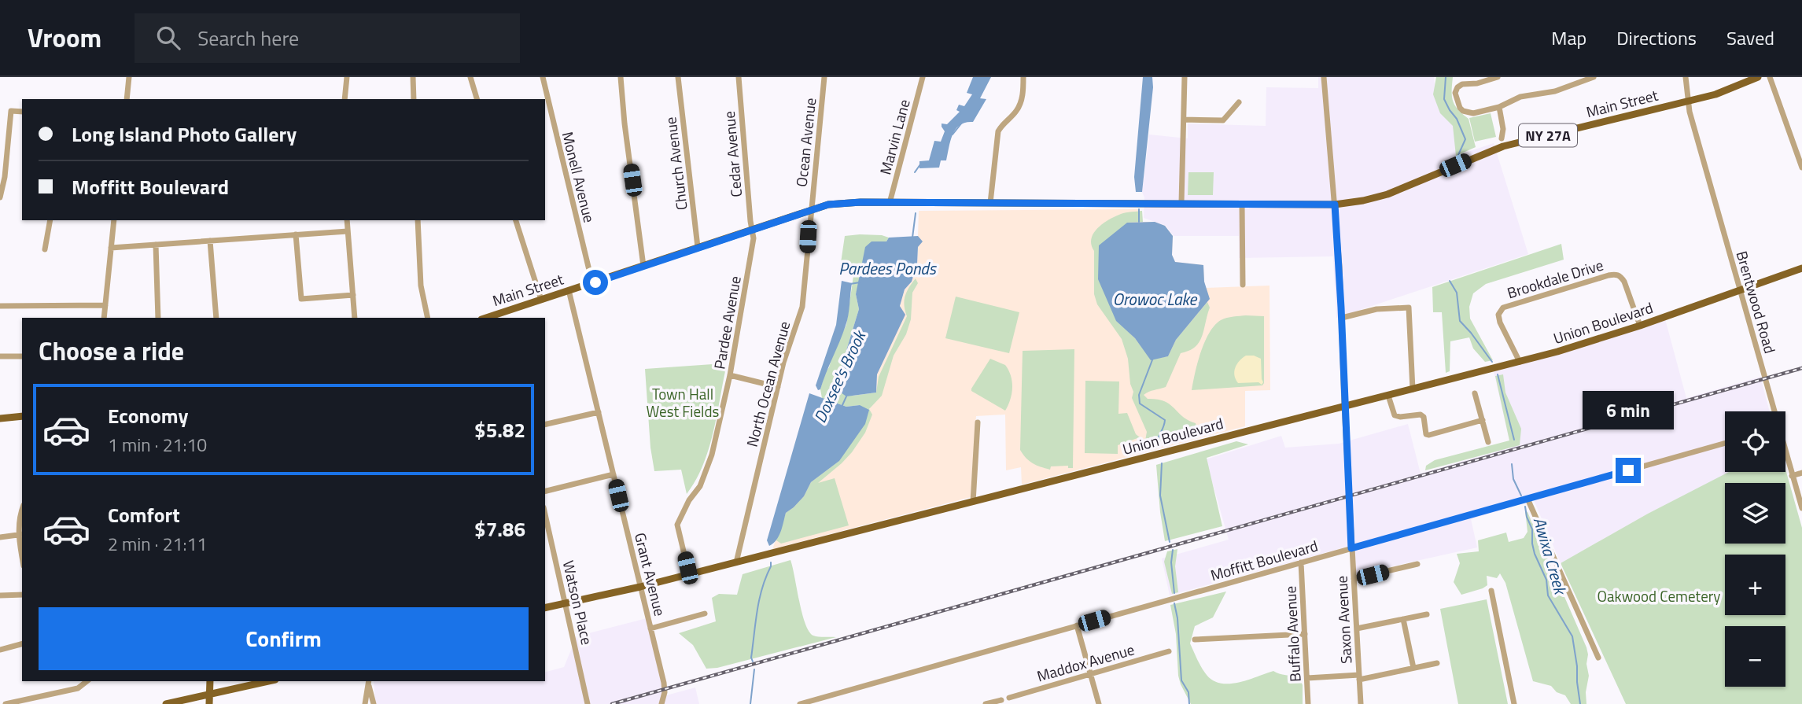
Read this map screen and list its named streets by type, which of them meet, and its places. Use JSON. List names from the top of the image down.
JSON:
{
  "streets": {
    "main road": ["Main Street", "NY 27A", "Union Boulevard"],
    "street": [
      "Marvin Lane",
      "Ocean Avenue",
      "Cedar Avenue",
      "Church Avenue",
      "Monell Avenue",
      "Brookdale Drive",
      "Brentwood Road",
      "Pardee Avenue",
      "North Ocean Avenue",
      "Moffitt Boulevard",
      "Grant Avenue",
      "Watson Place",
      "Saxon Avenue",
      "Buffalo Avenue",
      "Maddox Avenue"
    ]
  },
  "crossings": [
    ["Main Street", "Marvin Lane"],
    ["Main Street", "Ocean Avenue"],
    ["Main Street", "Cedar Avenue"],
    ["Main Street", "Church Avenue"],
    ["Main Street", "Monell Avenue"],
    ["Main Street", "Brentwood Road"],
    ["Main Street", "Pardee Avenue"],
    ["Main Street", "North Ocean Avenue"],
    ["Main Street", "Grant Avenue"],
    ["Main Street", "Saxon Avenue"],
    ["Ocean Avenue", "North Ocean Avenue"],
    ["Cedar Avenue", "Pardee Avenue"],
    ["Brookdale Drive", "Union Boulevard"],
    ["Brentwood Road", "Union Boulevard"],
    ["Pardee Avenue", "Union Boulevard"],
    ["Union Boulevard", "North Ocean Avenue"],
    ["Union Boulevard", "Grant Avenue"],
    ["Union Boulevard", "Watson Place"],
    ["Union Boulevard", "Saxon Avenue"],
    ["Moffitt Boulevard", "Saxon Avenue"],
    ["Moffitt Boulevard", "Buffalo Avenue"]
  ],
  "water": [
    "Pardees Ponds",
    "Orowoc Lake",
    "Doxsee's Brook",
    "Awixa Creek"
  ],
  "parks": ["Town Hall West Fields", "Oakwood Cemetery"],
  "page": {
    "header": "Vroom",
    "search": "Search here",
    "nav": ["Map", "Directions", "Saved"],
    "banner": ["Long Island Photo Gallery", "Moffitt Boulevard"],
    "heading": "Choose a ride",
    "list": [
      {
        "name": "Economy",
        "note": "1 min · 21:10",
        "value": "$5.82"
      },
      {
        "name": "Comfort",
        "note": "2 min · 21:11",
        "value": "$7.86"
      }
    ],
    "bubble": "6 min",
    "map_buttons": ["+", "−"],
    "buttons": "Confirm"
  }
}
